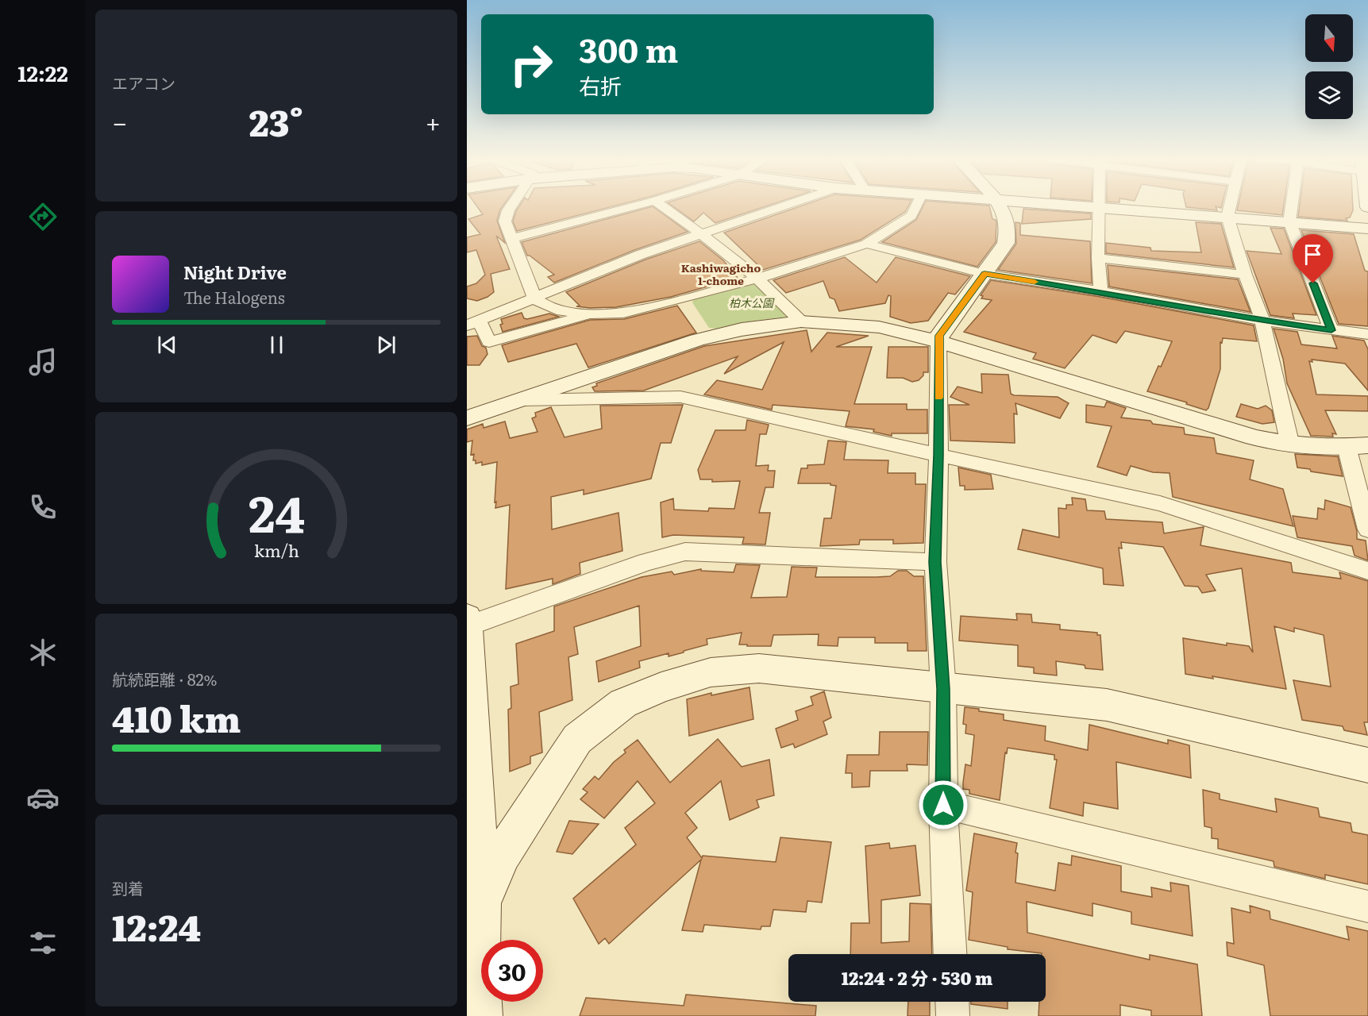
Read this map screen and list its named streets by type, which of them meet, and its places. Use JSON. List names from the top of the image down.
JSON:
{
  "districts": ["Kashiwagicho 1-chome"],
  "parks": ["柏木公園"],
  "north": "bottom",
  "page": {
    "tabs": "12:22",
    "tile": [
      "エアコン",
      ["航続距離 · 82%", "410 km"],
      ["到着", "12:24"]
    ],
    "turn": ["300 m", "右折"],
    "heat": ["−", "23°", "+"],
    "song": ["Night Drive", "The Halogens"],
    "limit": "30",
    "trip": "12:24 · 2 分 · 530 m",
    "gauge": ["24", "km/h"]
  }
}
